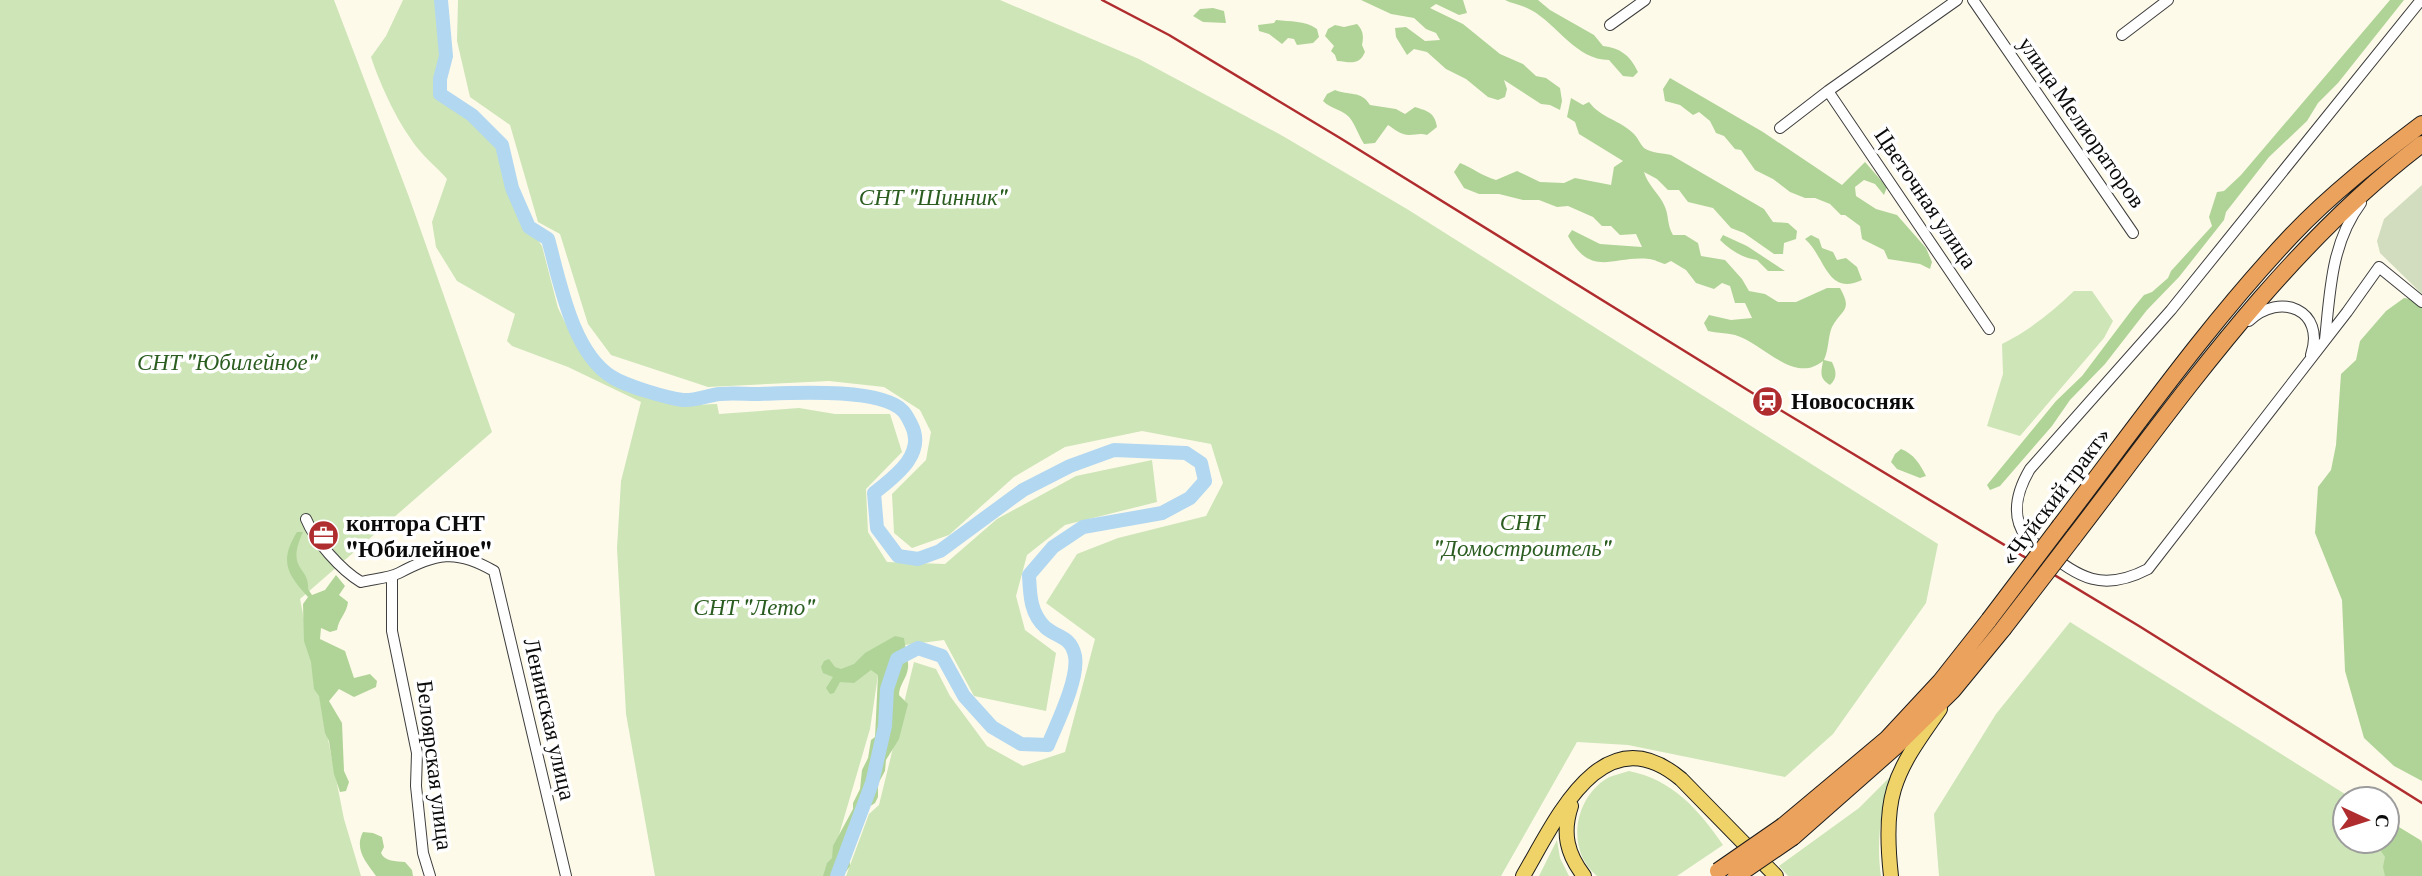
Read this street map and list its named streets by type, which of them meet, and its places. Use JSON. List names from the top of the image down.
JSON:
{
  "streets": {
    "highway": ["«Чуйский тракт»"],
    "street": [
      "улица Мелиораторов",
      "Цветочная улица",
      "Ленинская улица",
      "Белоярская улица"
    ]
  },
  "crossings": [
    ["Ленинская улица", "Белоярская улица"]
  ],
  "parks": [
    "СНТ \"Шинник\"",
    "СНТ \"Юбилейное\"",
    "СНТ \"Домостроитель\"",
    "СНТ \"Лето\""
  ],
  "places": {
    "station": ["Новососняк"],
    "office": ["контора СНТ \"Юбилейное\""]
  },
  "north": "right"
}
